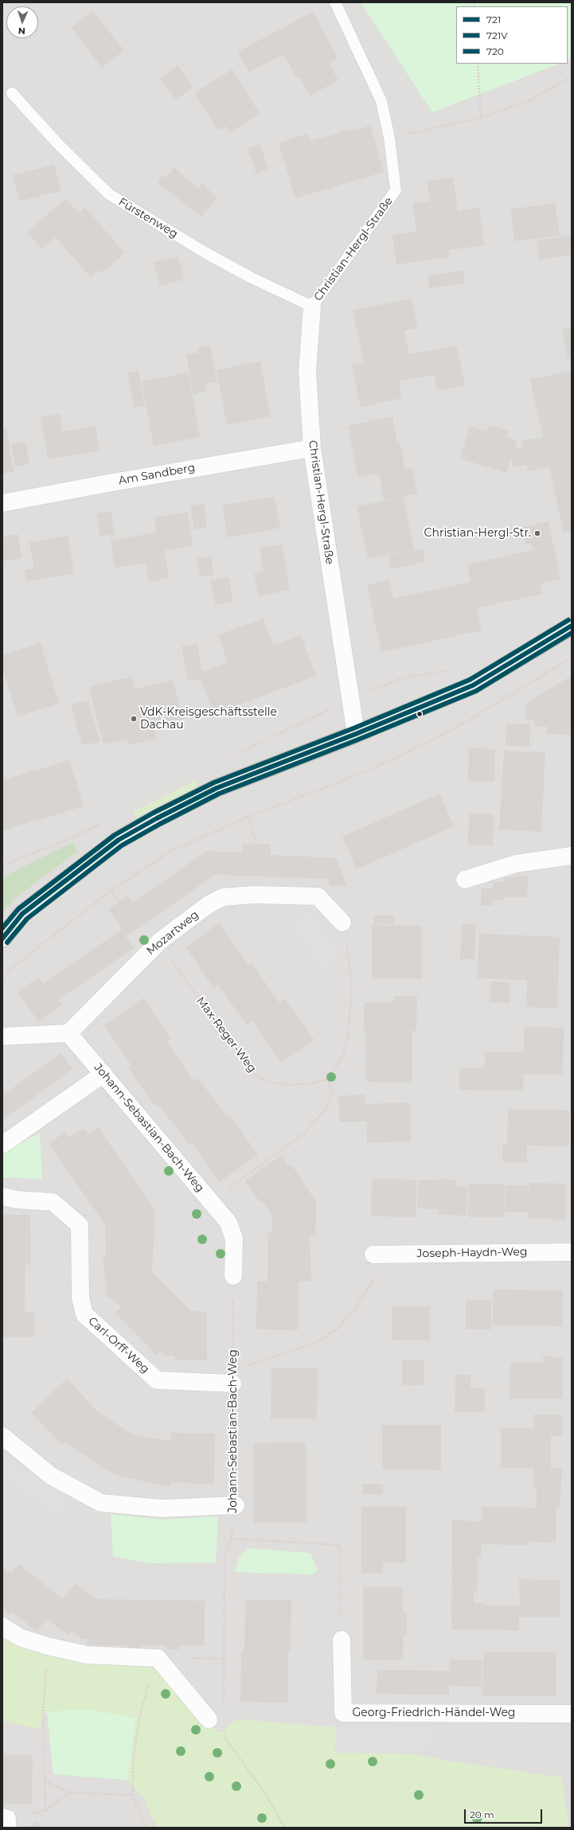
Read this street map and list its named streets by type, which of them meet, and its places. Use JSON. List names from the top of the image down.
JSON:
{
  "streets": {
    "street": [
      "Christian-Hergl-Straße",
      "Am Sandberg",
      "Mozartweg",
      "Johann-Sebastian-Bach-Weg",
      "Joseph-Haydn-Weg",
      "Carl-Orff-Weg",
      "Georg-Friedrich-Händel-Weg"
    ],
    "lane": ["Fürstenweg"],
    "path": ["Max-Reger-Weg"]
  },
  "crossings": [
    ["Fürstenweg", "Christian-Hergl-Straße"],
    ["Christian-Hergl-Straße", "Am Sandberg"],
    ["Mozartweg", "Max-Reger-Weg"],
    ["Mozartweg", "Johann-Sebastian-Bach-Weg"],
    ["Johann-Sebastian-Bach-Weg", "Carl-Orff-Weg"]
  ],
  "places": ["Christian-Hergl-Str.", "VdK-Kreisgeschäftsstelle Dachau"],
  "lines": ["transit line 720", "transit line 721", "transit line 721V"],
  "legend": ["721", "721V", "720"],
  "scale_bar": "20 m",
  "north": "bottom"
}
